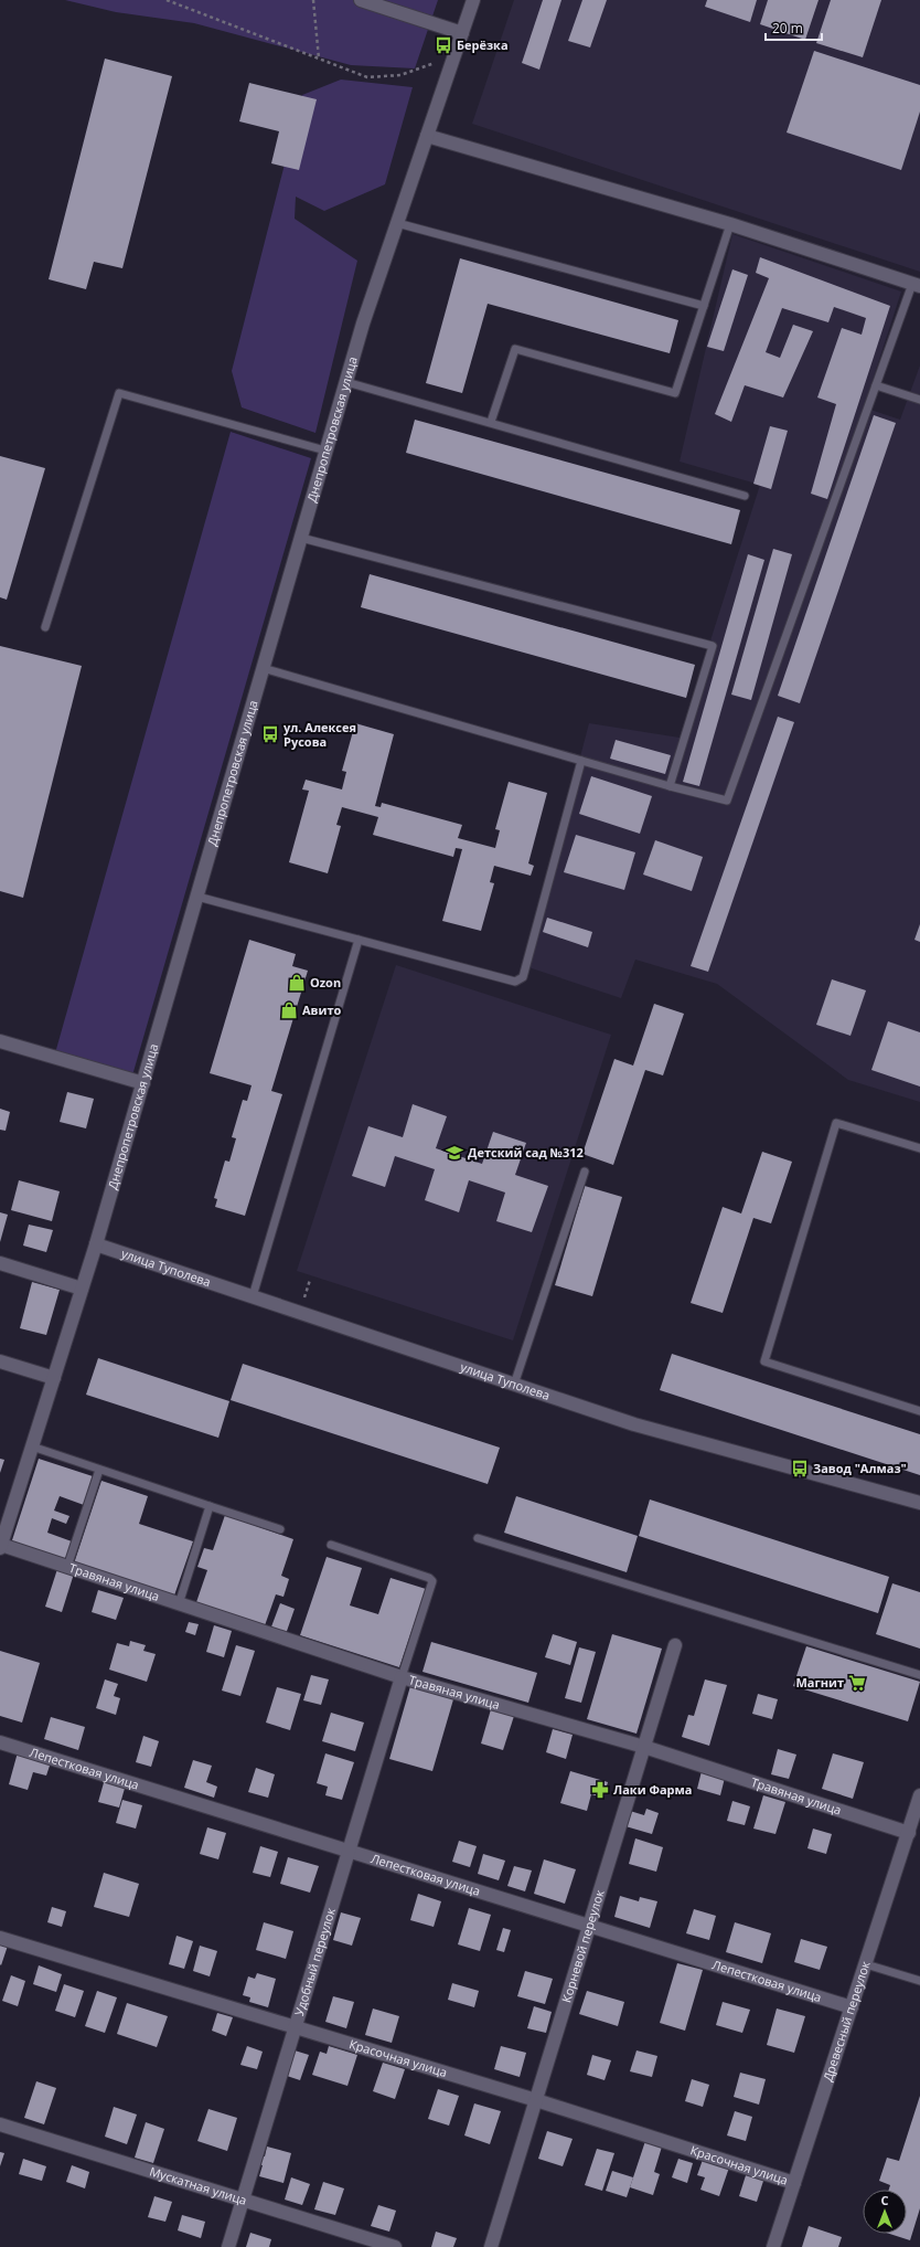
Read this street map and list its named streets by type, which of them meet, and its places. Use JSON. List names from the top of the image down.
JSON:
{
  "streets": {
    "street": [
      "Днепропетровская улица",
      "улица Туполева",
      "Травяная улица",
      "Лепестковая улица",
      "Корневой переулок",
      "Удобный переулок",
      "Древесный переулок",
      "Красочная улица",
      "Мускатная улица"
    ]
  },
  "crossings": [
    ["Днепропетровская улица", "улица Туполева"],
    ["Днепропетровская улица", "Травяная улица"],
    ["Травяная улица", "Корневой переулок"],
    ["Травяная улица", "Удобный переулок"],
    ["Травяная улица", "Древесный переулок"],
    ["Лепестковая улица", "Корневой переулок"],
    ["Лепестковая улица", "Удобный переулок"],
    ["Лепестковая улица", "Древесный переулок"],
    ["Корневой переулок", "Красочная улица"],
    ["Удобный переулок", "Красочная улица"],
    ["Удобный переулок", "Мускатная улица"],
    ["Древесный переулок", "Красочная улица"]
  ],
  "places": {
    "bus stop": ["Берёзка", "ул. Алексея Русова", "Завод \"Алмаз\""],
    "shop": ["Ozon", "Авито"],
    "school or university": ["Детский сад №312"],
    "supermarket": ["Магнит"],
    "pharmacy": ["Лаки Фарма"]
  },
  "scale_bar": "20 m",
  "north": "top"
}
